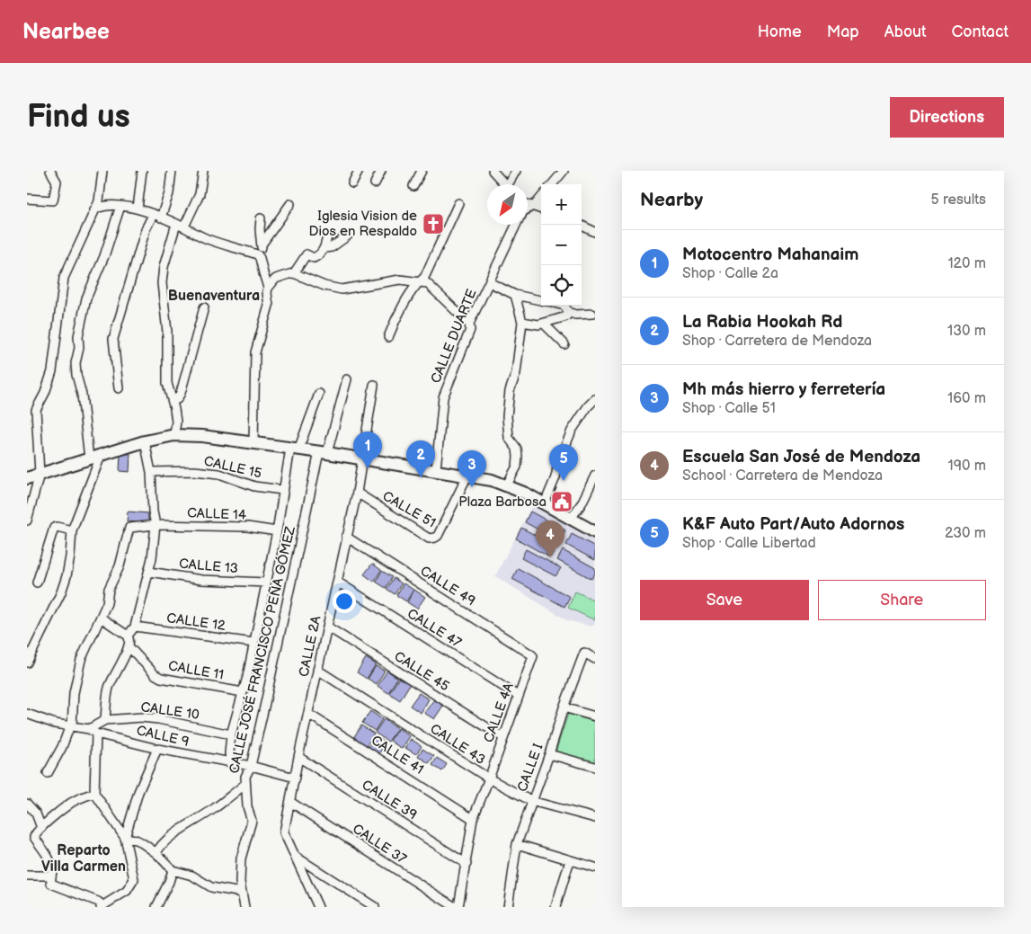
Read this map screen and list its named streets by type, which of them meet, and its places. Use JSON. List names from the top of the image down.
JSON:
{
  "streets": {
    "street": [
      "CALLE DUARTE",
      "CALLE 15",
      "CALLE 51",
      "CALLE 14",
      "CALLE 13",
      "CALLE 49",
      "CALLE 12",
      "CALLE 47",
      "CALLE 2A",
      "CALLE JOSÉ FRANCISCO PEÑA GÓMEZ",
      "CALLE 11",
      "CALLE 45",
      "CALLE 10",
      "CALLE 4A",
      "CALLE 9",
      "CALLE 43",
      "CALLE 41",
      "CALLE I",
      "CALLE 39",
      "CALLE 37"
    ]
  },
  "crossings": [
    ["CALLE 51", "CALLE 2A"],
    ["CALLE 49", "CALLE 2A"],
    ["CALLE 49", "CALLE 4A"],
    ["CALLE 47", "CALLE 2A"],
    ["CALLE 47", "CALLE 4A"],
    ["CALLE 2A", "CALLE 45"],
    ["CALLE 2A", "CALLE 9"],
    ["CALLE 2A", "CALLE 43"],
    ["CALLE 2A", "CALLE 41"],
    ["CALLE 2A", "CALLE 39"],
    ["CALLE 2A", "CALLE 37"],
    ["CALLE JOSÉ FRANCISCO PEÑA GÓMEZ", "CALLE 9"],
    ["CALLE 45", "CALLE 4A"],
    ["CALLE 4A", "CALLE 43"],
    ["CALLE 4A", "CALLE 41"],
    ["CALLE 4A", "CALLE 39"],
    ["CALLE 43", "CALLE I"]
  ],
  "districts": ["Buenaventura", "Reparto Villa Carmen"],
  "places": {
    "church": ["Iglesia Vision de Dios en Respaldo"],
    "public building": ["Plaza Barbosa"]
  },
  "north": "bottom left",
  "page": {
    "header": "Nearbee",
    "nav": [
      "Home",
      "Map",
      "About",
      "Contact"
    ],
    "buttons": [
      "Directions",
      ["Save", "Share"]
    ],
    "title": "Find us",
    "heading": ["Nearby", "5 results"],
    "map_buttons": ["+", "−"],
    "list": [
      {
        "mark": "1",
        "name": "Motocentro Mahanaim",
        "note": "Shop · Calle 2a",
        "value": "120 m"
      },
      {
        "mark": "2",
        "name": "La Rabia Hookah Rd",
        "note": "Shop · Carretera de Mendoza",
        "value": "130 m"
      },
      {
        "mark": "3",
        "name": "Mh más hierro y ferretería",
        "note": "Shop · Calle 51",
        "value": "160 m"
      },
      {
        "mark": "4",
        "name": "Escuela San José de Mendoza",
        "note": "School · Carretera de Mendoza",
        "value": "190 m"
      },
      {
        "mark": "5",
        "name": "K&F Auto Part/Auto Adornos",
        "note": "Shop · Calle Libertad",
        "value": "230 m"
      }
    ],
    "pins": [
      "1",
      "2",
      "5",
      "3",
      "4"
    ]
  }
}
